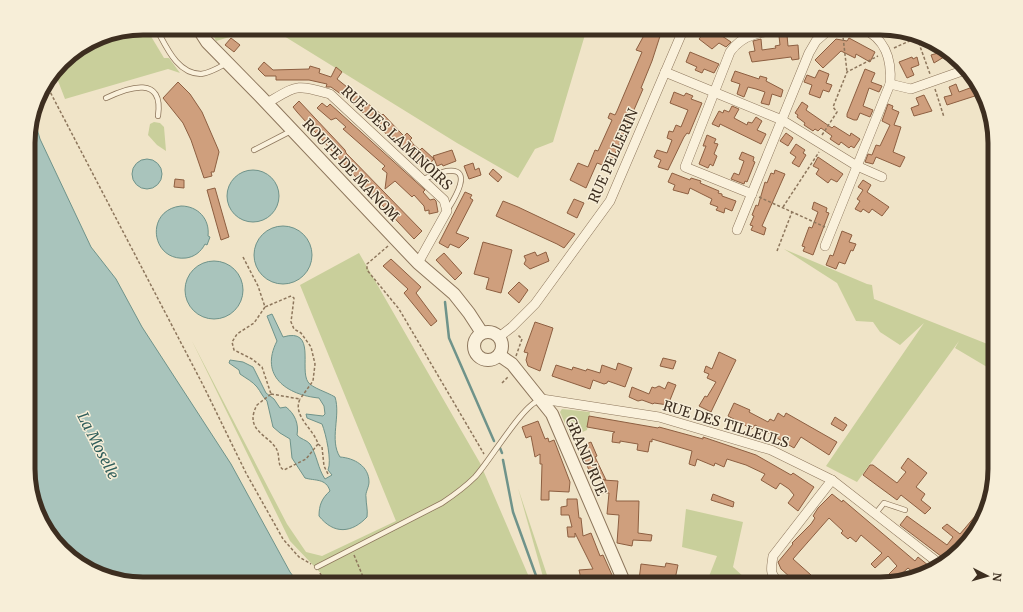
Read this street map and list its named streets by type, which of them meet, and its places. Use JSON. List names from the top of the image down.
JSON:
{
  "streets": {
    "street": [
      "RUE DES LAMINOIRS",
      "RUE PELLERIN",
      "ROUTE DE MANOM",
      "RUE DES TILLEULS",
      "GRAND'RUE"
    ]
  },
  "crossings": [
    ["RUE DES LAMINOIRS", "ROUTE DE MANOM"],
    ["RUE PELLERIN", "ROUTE DE MANOM"],
    ["RUE PELLERIN", "GRAND'RUE"],
    ["ROUTE DE MANOM", "GRAND'RUE"],
    ["RUE DES TILLEULS", "GRAND'RUE"]
  ],
  "water": ["La Moselle"],
  "north": "right"
}
